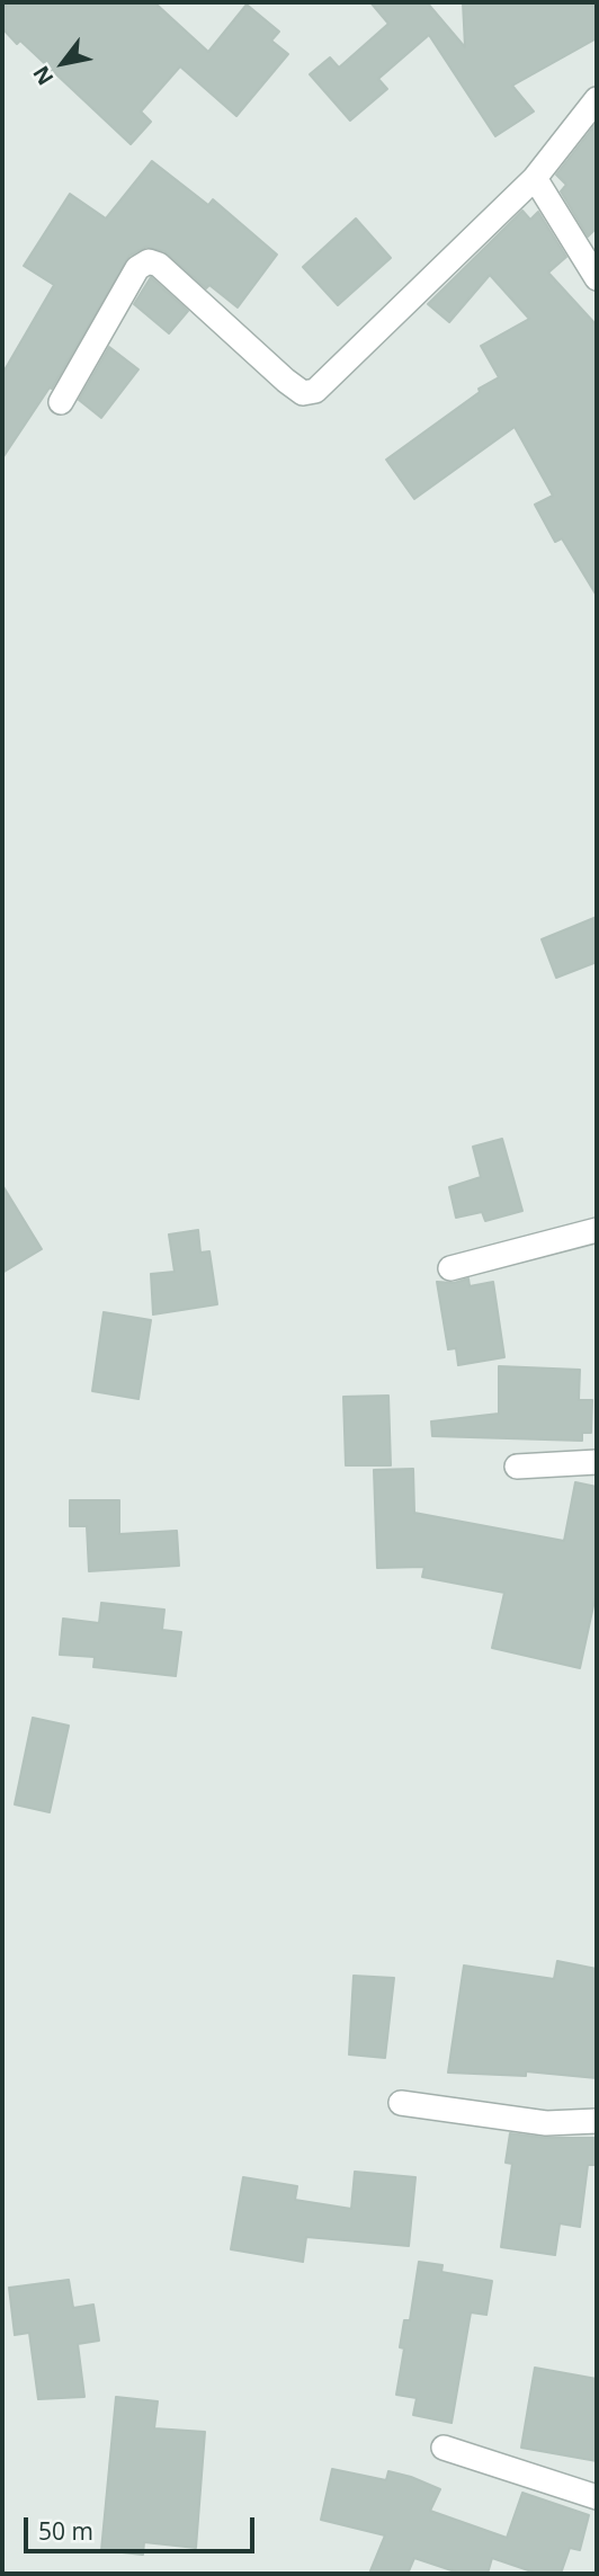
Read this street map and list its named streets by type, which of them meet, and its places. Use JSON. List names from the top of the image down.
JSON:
{
  "scale_bar": "50 m",
  "north": "bottom left"
}
